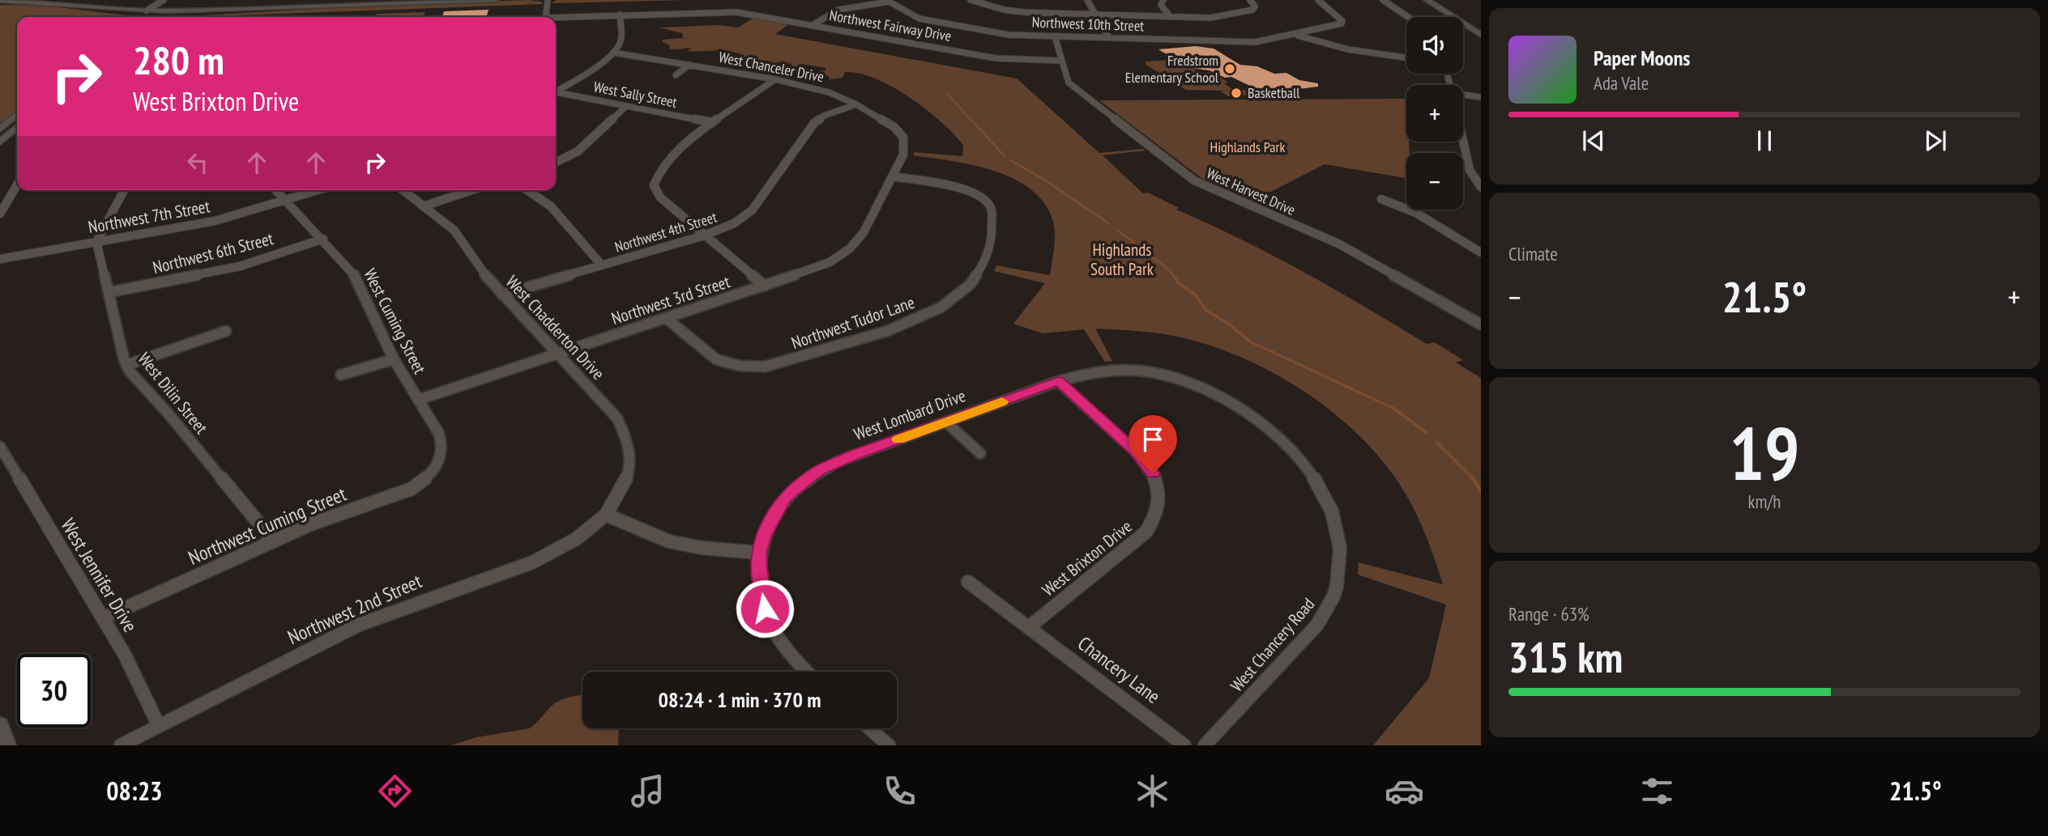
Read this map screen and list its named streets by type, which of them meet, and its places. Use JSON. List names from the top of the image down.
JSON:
{
  "streets": {
    "street": [
      "Northwest 10th Street",
      "Northwest Fairway Drive",
      "West Chanceler Drive",
      "West Sally Street",
      "West Harvest Drive",
      "Northwest 7th Street",
      "Northwest 4th Street",
      "Northwest 6th Street",
      "Northwest 3rd Street",
      "West Cuming Street",
      "Northwest Tudor Lane",
      "West Chadderton Drive",
      "West Dilin Street",
      "West Lombard Drive",
      "Northwest Cuming Street",
      "West Brixton Drive",
      "West Jennifer Drive",
      "Northwest 2nd Street",
      "West Chancery Road",
      "Chancery Lane"
    ]
  },
  "crossings": [
    ["Northwest 10th Street", "West Harvest Drive"],
    ["Northwest Fairway Drive", "West Harvest Drive"],
    ["West Chanceler Drive", "Northwest 4th Street"],
    ["West Chanceler Drive", "Northwest 3rd Street"],
    ["West Chanceler Drive", "Northwest Tudor Lane"],
    ["Northwest 7th Street", "West Cuming Street"],
    ["Northwest 7th Street", "West Dilin Street"],
    ["Northwest 4th Street", "West Chadderton Drive"],
    ["Northwest 6th Street", "West Cuming Street"],
    ["Northwest 6th Street", "West Dilin Street"],
    ["Northwest 3rd Street", "West Cuming Street"],
    ["Northwest 3rd Street", "Northwest Tudor Lane"],
    ["Northwest 3rd Street", "West Chadderton Drive"],
    ["West Cuming Street", "Northwest Cuming Street"],
    ["West Chadderton Drive", "Northwest 2nd Street"],
    ["West Dilin Street", "Northwest Cuming Street"],
    ["West Lombard Drive", "West Brixton Drive"],
    ["West Lombard Drive", "West Chancery Road"],
    ["Northwest Cuming Street", "West Jennifer Drive"],
    ["West Brixton Drive", "West Chancery Road"],
    ["West Brixton Drive", "Chancery Lane"],
    ["West Jennifer Drive", "Northwest 2nd Street"]
  ],
  "parks": ["Highlands Park", "Highlands South Park"],
  "places": ["Fredstrom Elementary School", "Basketball"],
  "page": {
    "map_buttons": ["+", "−"],
    "turn": ["280 m", "West Brixton Drive"],
    "song": ["Paper Moons", "Ada Vale"],
    "tile": [
      "Climate",
      ["19", "km/h"],
      ["Range · 63%", "315 km"]
    ],
    "heat": ["−", "21.5°", "+"],
    "limit": "30",
    "trip": "08:24 · 1 min · 370 m",
    "tabs": ["08:23", "21.5°"]
  }
}
